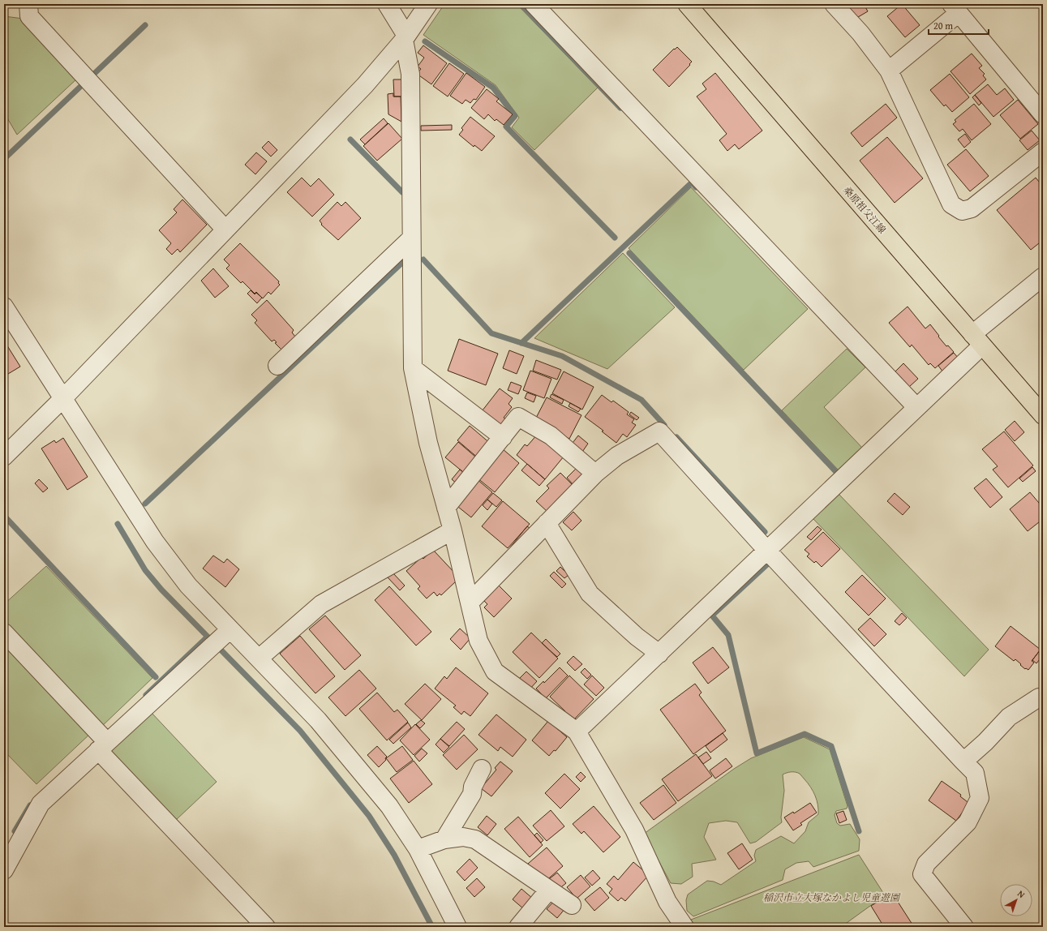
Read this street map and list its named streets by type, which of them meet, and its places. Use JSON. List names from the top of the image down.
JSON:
{
  "streets": {
    "main road": ["桑原祖父江線"]
  },
  "parks": ["稲沢市立大塚なかよし児童遊園"],
  "scale_bar": "20 m",
  "north": "top right"
}
